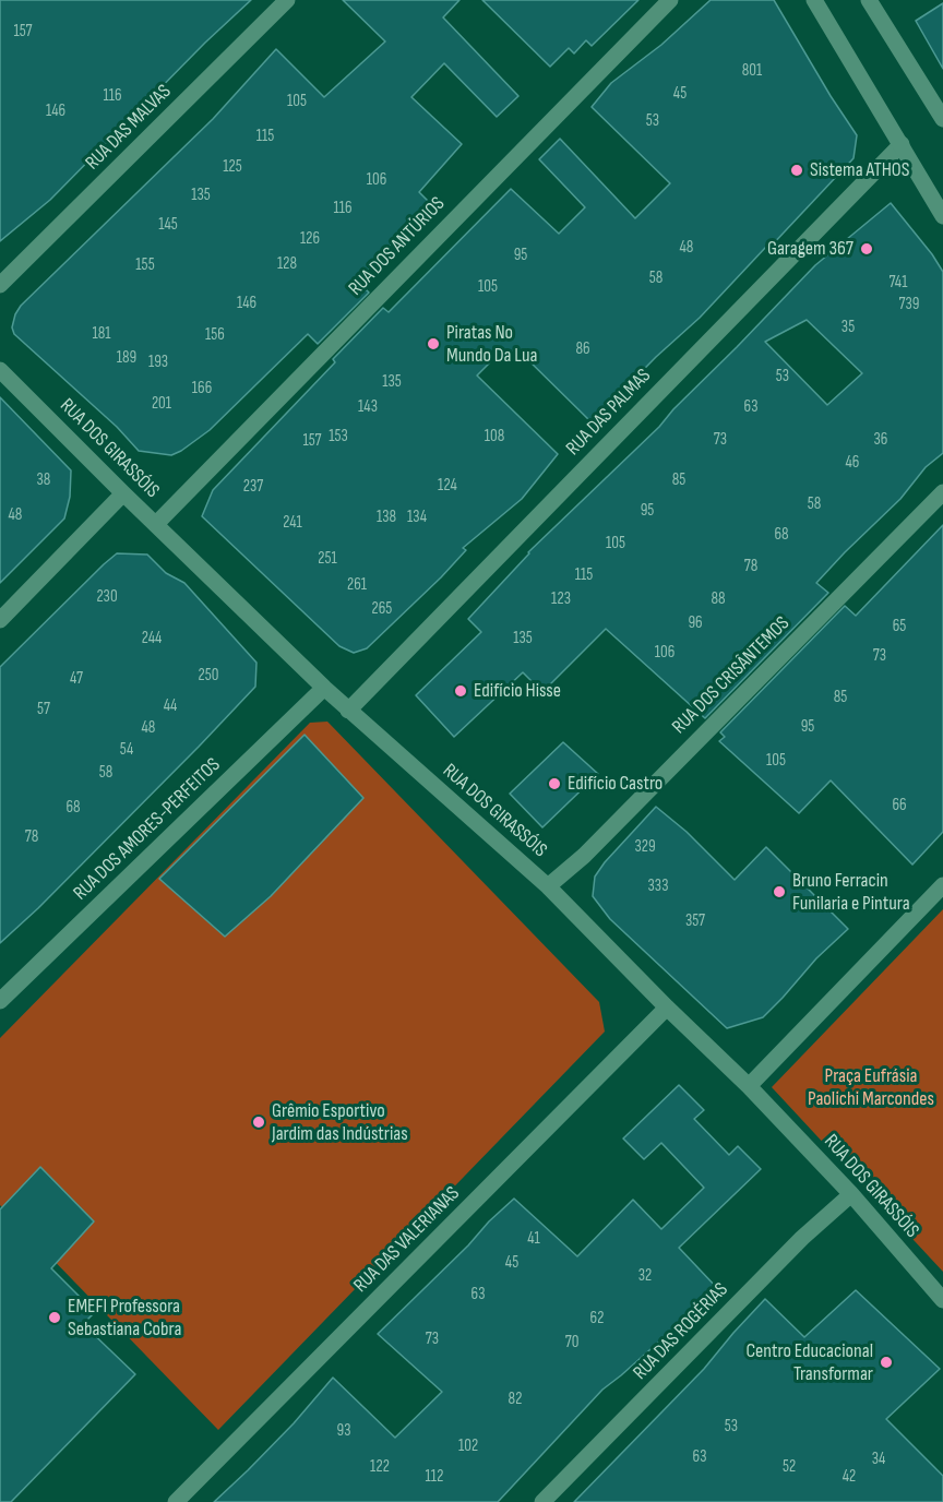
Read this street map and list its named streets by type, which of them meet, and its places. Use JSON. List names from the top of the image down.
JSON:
{
  "streets": {
    "street": [
      "RUA DAS MALVAS",
      "RUA DOS ANTÚRIOS",
      "RUA DAS PALMAS",
      "RUA DOS GIRASSÓIS",
      "RUA DOS CRISÂNTEMOS",
      "RUA DOS AMORES-PERFEITOS",
      "RUA DAS VALERIANAS",
      "RUA DAS ROGÉRIAS"
    ]
  },
  "crossings": [
    ["RUA DOS ANTÚRIOS", "RUA DOS GIRASSÓIS"],
    ["RUA DAS PALMAS", "RUA DOS GIRASSÓIS"],
    ["RUA DOS GIRASSÓIS", "RUA DOS CRISÂNTEMOS"],
    ["RUA DOS GIRASSÓIS", "RUA DOS AMORES-PERFEITOS"],
    ["RUA DOS GIRASSÓIS", "RUA DAS VALERIANAS"],
    ["RUA DOS GIRASSÓIS", "RUA DAS ROGÉRIAS"]
  ],
  "parks": ["Praça Eufrásia Paolichi Marcondes"],
  "places": [
    "Sistema ATHOS",
    "Garagem 367",
    "Piratas No Mundo Da Lua",
    "Edifício Hisse",
    "Edifício Castro",
    "Bruno Ferracin Funilaria e Pintura",
    "Grêmio Esportivo Jardim das Indústrias",
    "EMEFI Professora Sebastiana Cobra",
    "Centro Educacional Transformar"
  ],
  "house_numbers": [
    "157",
    "801",
    "45",
    "116",
    "105",
    "146",
    "53",
    "115",
    "125",
    "106",
    "135",
    "116",
    "145",
    "126",
    "48",
    "95",
    "128",
    "155",
    "58",
    "741",
    "105",
    "146",
    "739",
    "35",
    "181",
    "156",
    "86",
    "189",
    "193",
    "53",
    "135",
    "166",
    "201",
    "143",
    "63",
    "153",
    "108",
    "73",
    "36",
    "157",
    "46",
    "38",
    "85",
    "124",
    "237",
    "58",
    "95",
    "48",
    "138",
    "134",
    "241",
    "68",
    "105",
    "251",
    "78",
    "115",
    "261",
    "230",
    "123",
    "88",
    "265",
    "96",
    "65",
    "244",
    "135",
    "106",
    "73",
    "250",
    "47",
    "85",
    "44",
    "57",
    "95",
    "48",
    "54",
    "105",
    "58",
    "66",
    "68",
    "78",
    "329",
    "333",
    "357",
    "41",
    "45",
    "32",
    "63",
    "62",
    "73",
    "70",
    "82",
    "53",
    "93",
    "102",
    "63",
    "34",
    "122",
    "52",
    "112",
    "42"
  ]
}
